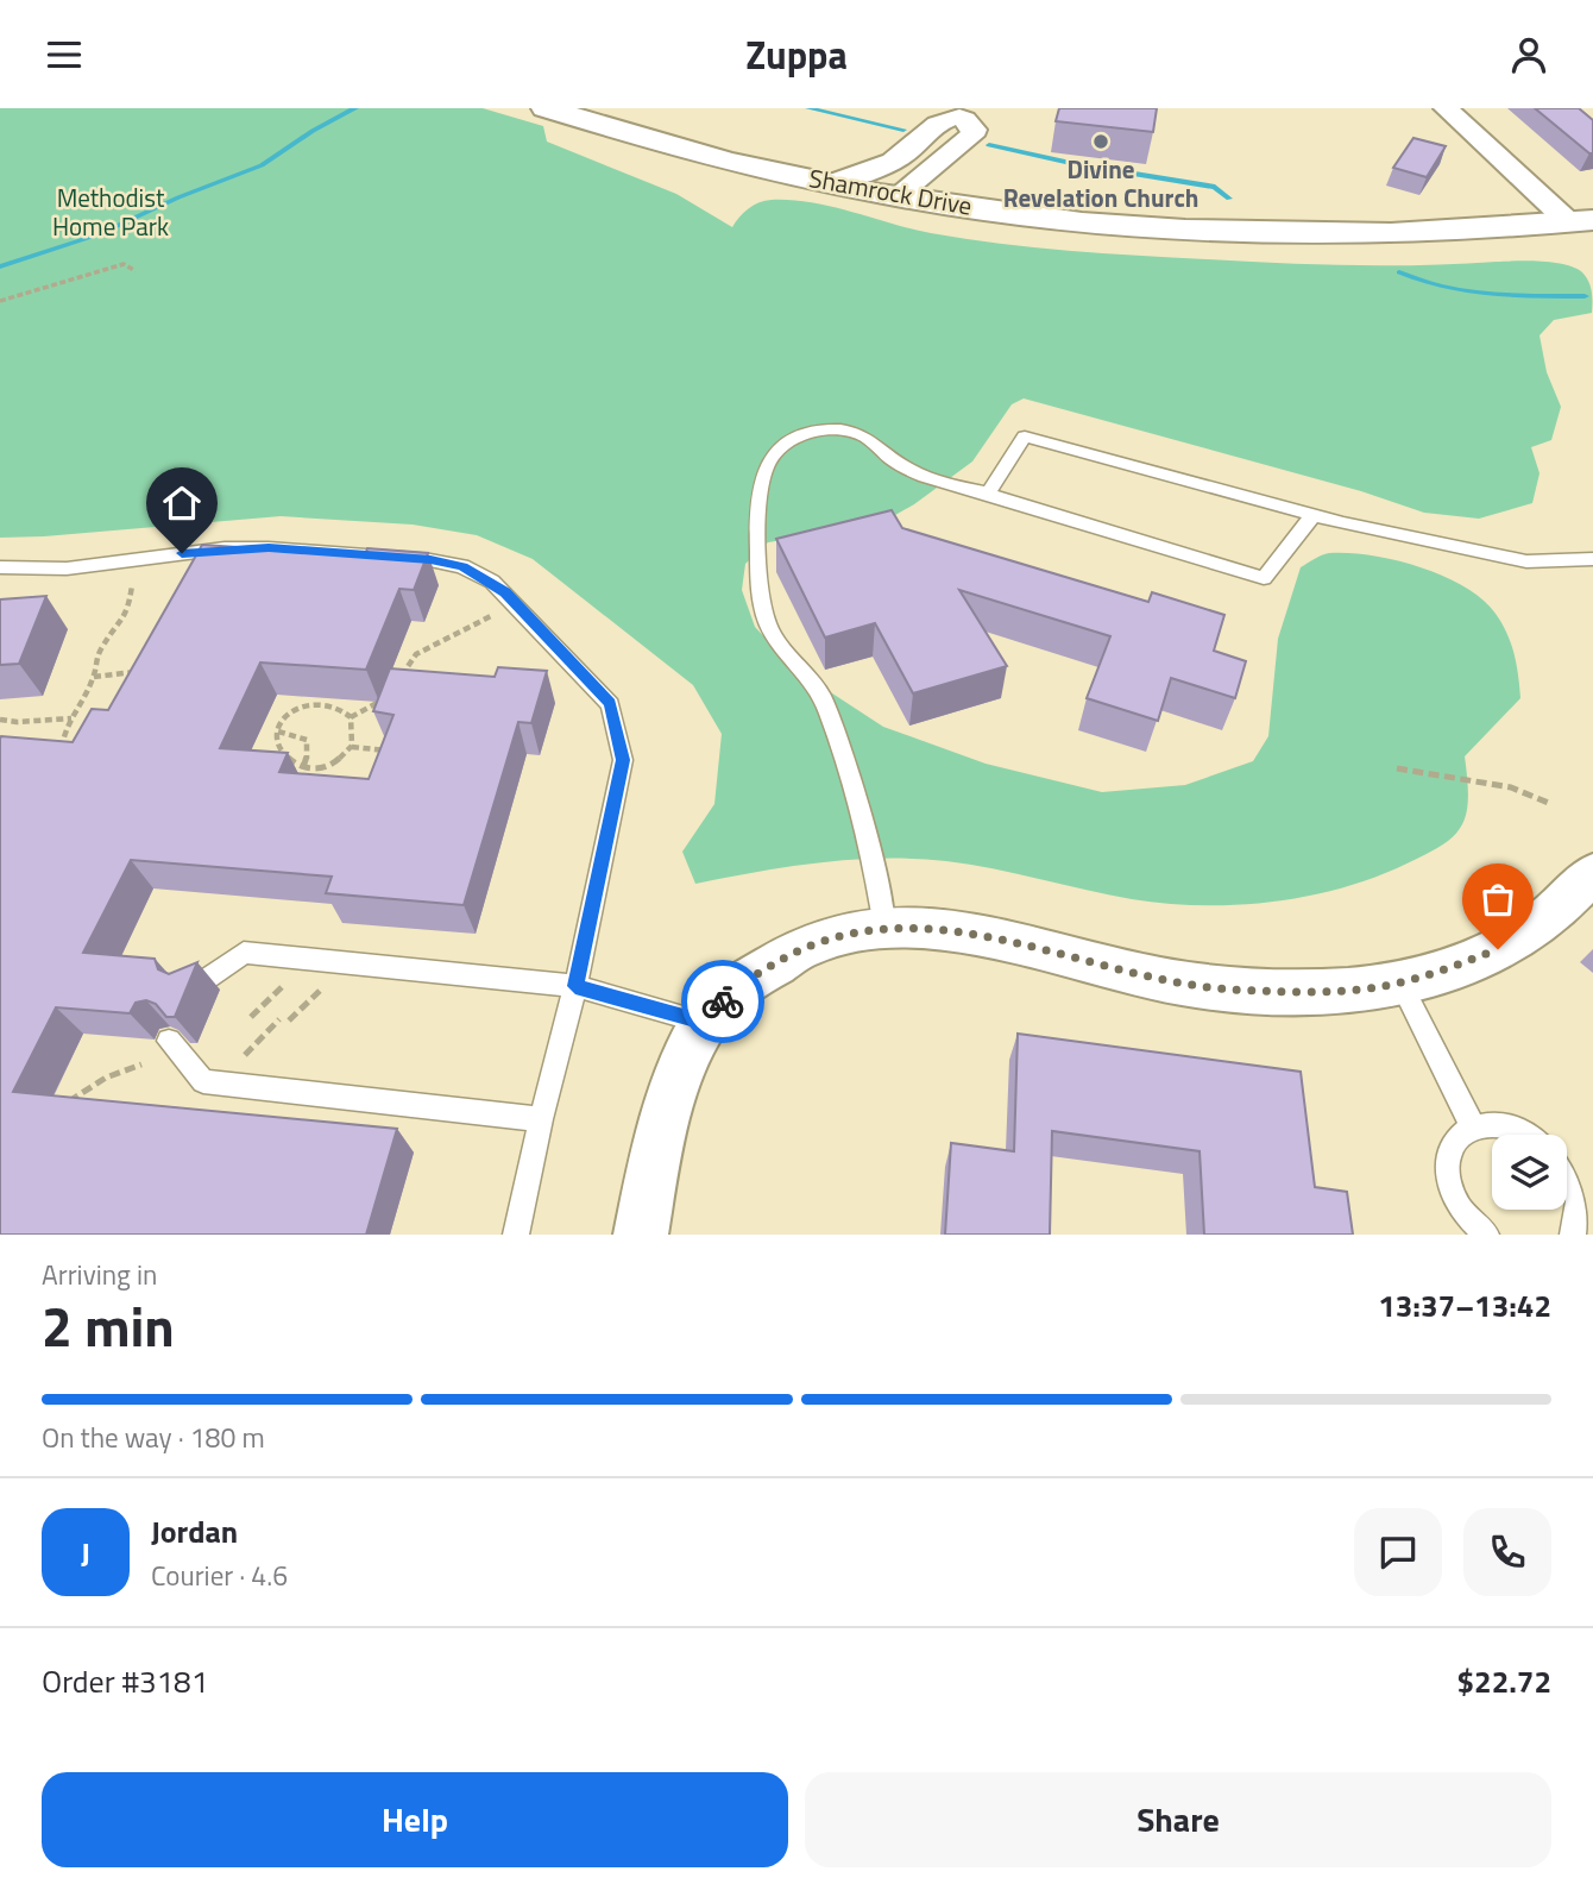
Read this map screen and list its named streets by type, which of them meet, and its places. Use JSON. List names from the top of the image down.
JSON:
{
  "streets": {
    "street": ["Shamrock Drive"]
  },
  "parks": ["Methodist Home Park"],
  "places": ["Divine Revelation Church"],
  "page": {
    "header": "Zuppa",
    "heading": ["2 min", "Arriving in", "13:37–13:42"],
    "panel": [
      "Jordan",
      "Courier · 4.6",
      "Order #3181",
      "$22.72"
    ],
    "bar": "On the way · 180 m",
    "round": "J",
    "buttons": ["Help", "Share"]
  }
}
